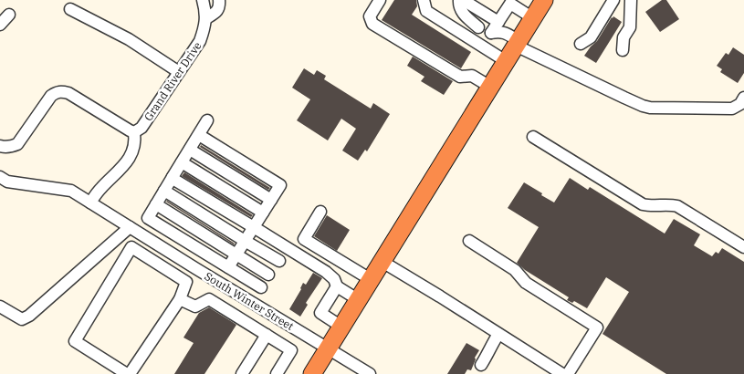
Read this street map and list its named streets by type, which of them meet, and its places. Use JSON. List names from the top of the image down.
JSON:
{
  "streets": {
    "street": ["Grand River Drive", "South Winter Street"]
  }
}
